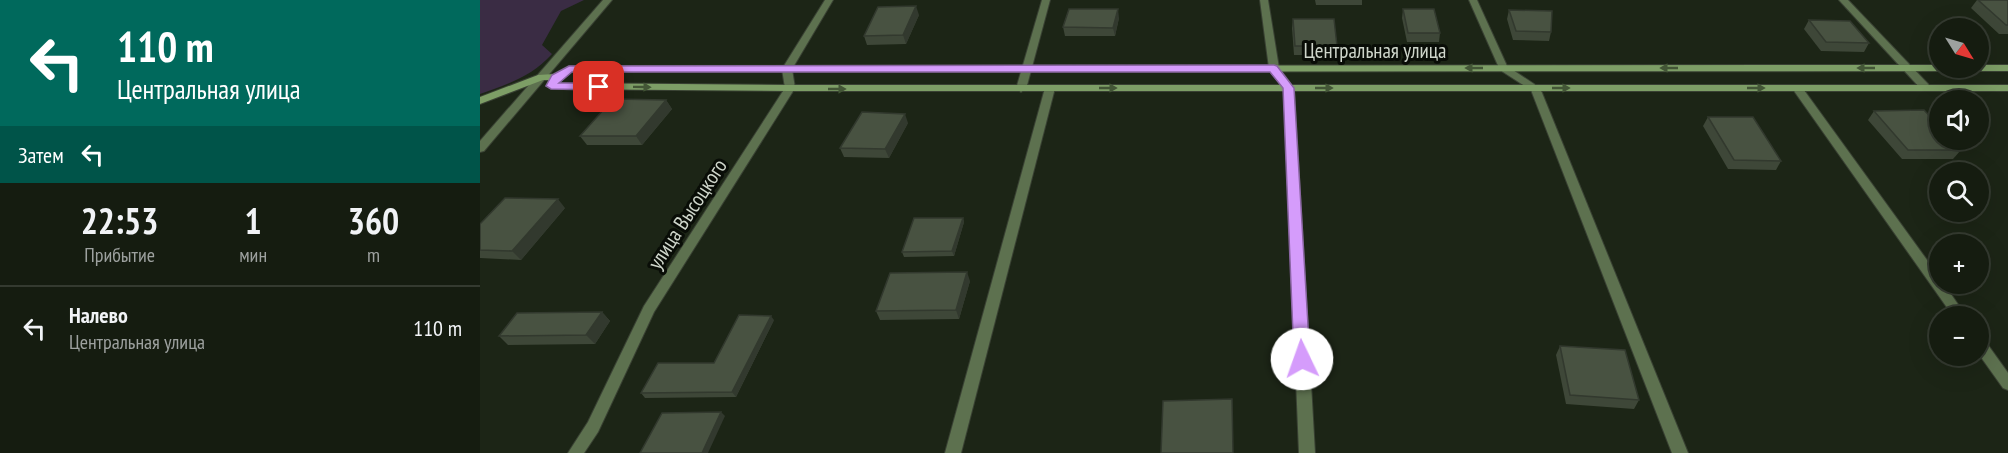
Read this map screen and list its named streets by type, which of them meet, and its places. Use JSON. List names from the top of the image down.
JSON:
{
  "streets": {
    "street": ["Центральная улица", "улица Высоцкого"]
  },
  "crossings": [
    ["Центральная улица", "улица Высоцкого"]
  ],
  "north": "bottom right",
  "page": {
    "turn": ["110 m", "Центральная улица"],
    "map_buttons": ["+", "−"],
    "then": "Затем",
    "eta": [
      "22:53",
      "Прибытие",
      "1",
      "мин",
      "360",
      "m"
    ],
    "list": [
      {
        "name": "Налево",
        "note": "Центральная улица",
        "value": "110 m"
      }
    ]
  }
}
